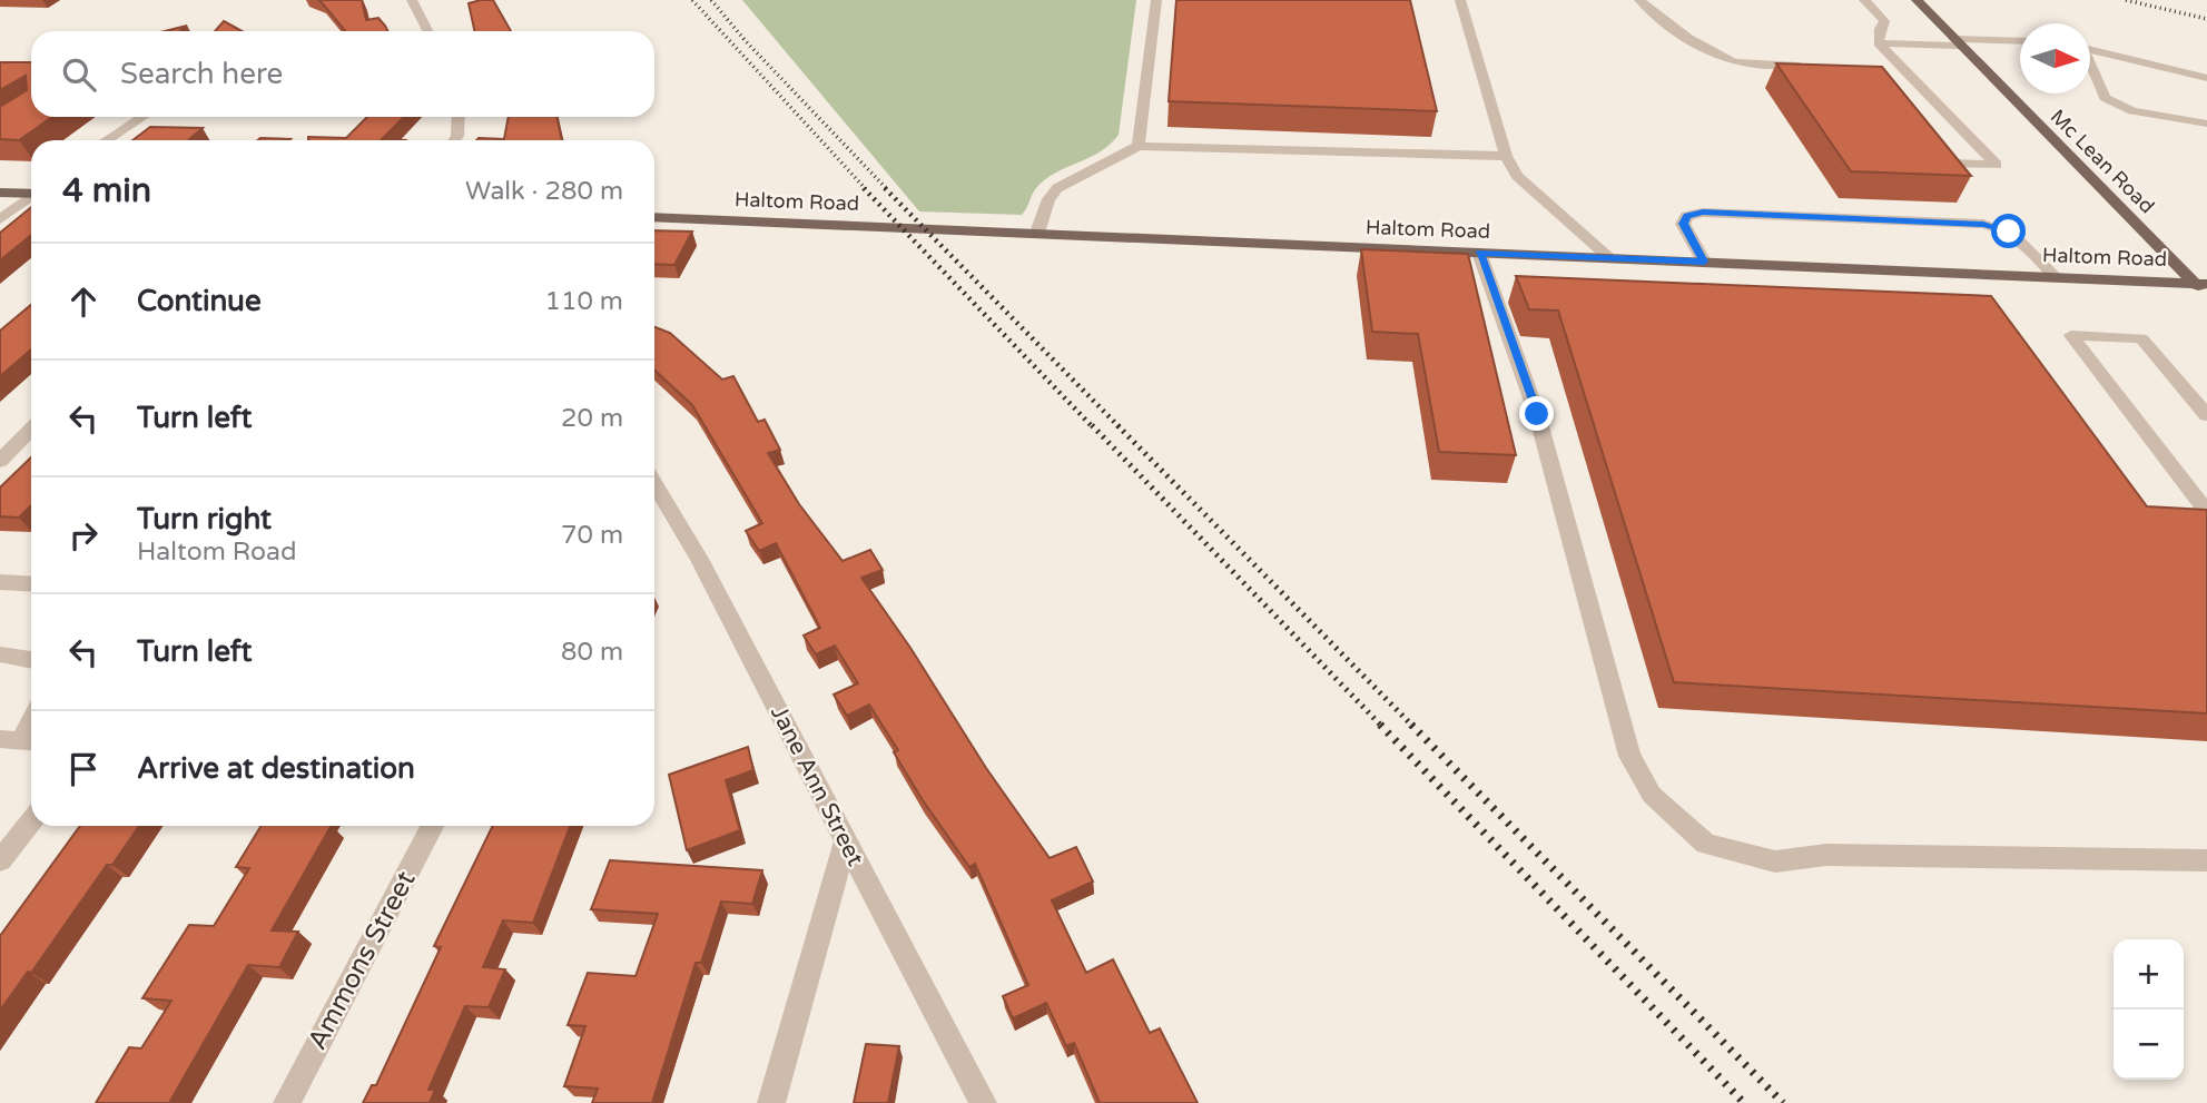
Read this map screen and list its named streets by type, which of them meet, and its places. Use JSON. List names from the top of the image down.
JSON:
{
  "streets": {
    "main road": ["Mc Lean Road", "Haltom Road"],
    "street": ["Jane Ann Street", "Ammons Street"]
  },
  "crossings": [
    ["Mc Lean Road", "Haltom Road"]
  ],
  "north": "right",
  "page": {
    "search": "Search here",
    "heading": ["4 min", "Walk · 280 m"],
    "list": [
      ["Continue", "110 m"],
      ["Turn left", "20 m"],
      ["Turn right", "Haltom Road", "70 m"],
      ["Turn left", "80 m"],
      "Arrive at destination"
    ],
    "map_buttons": ["+", "−"]
  }
}
